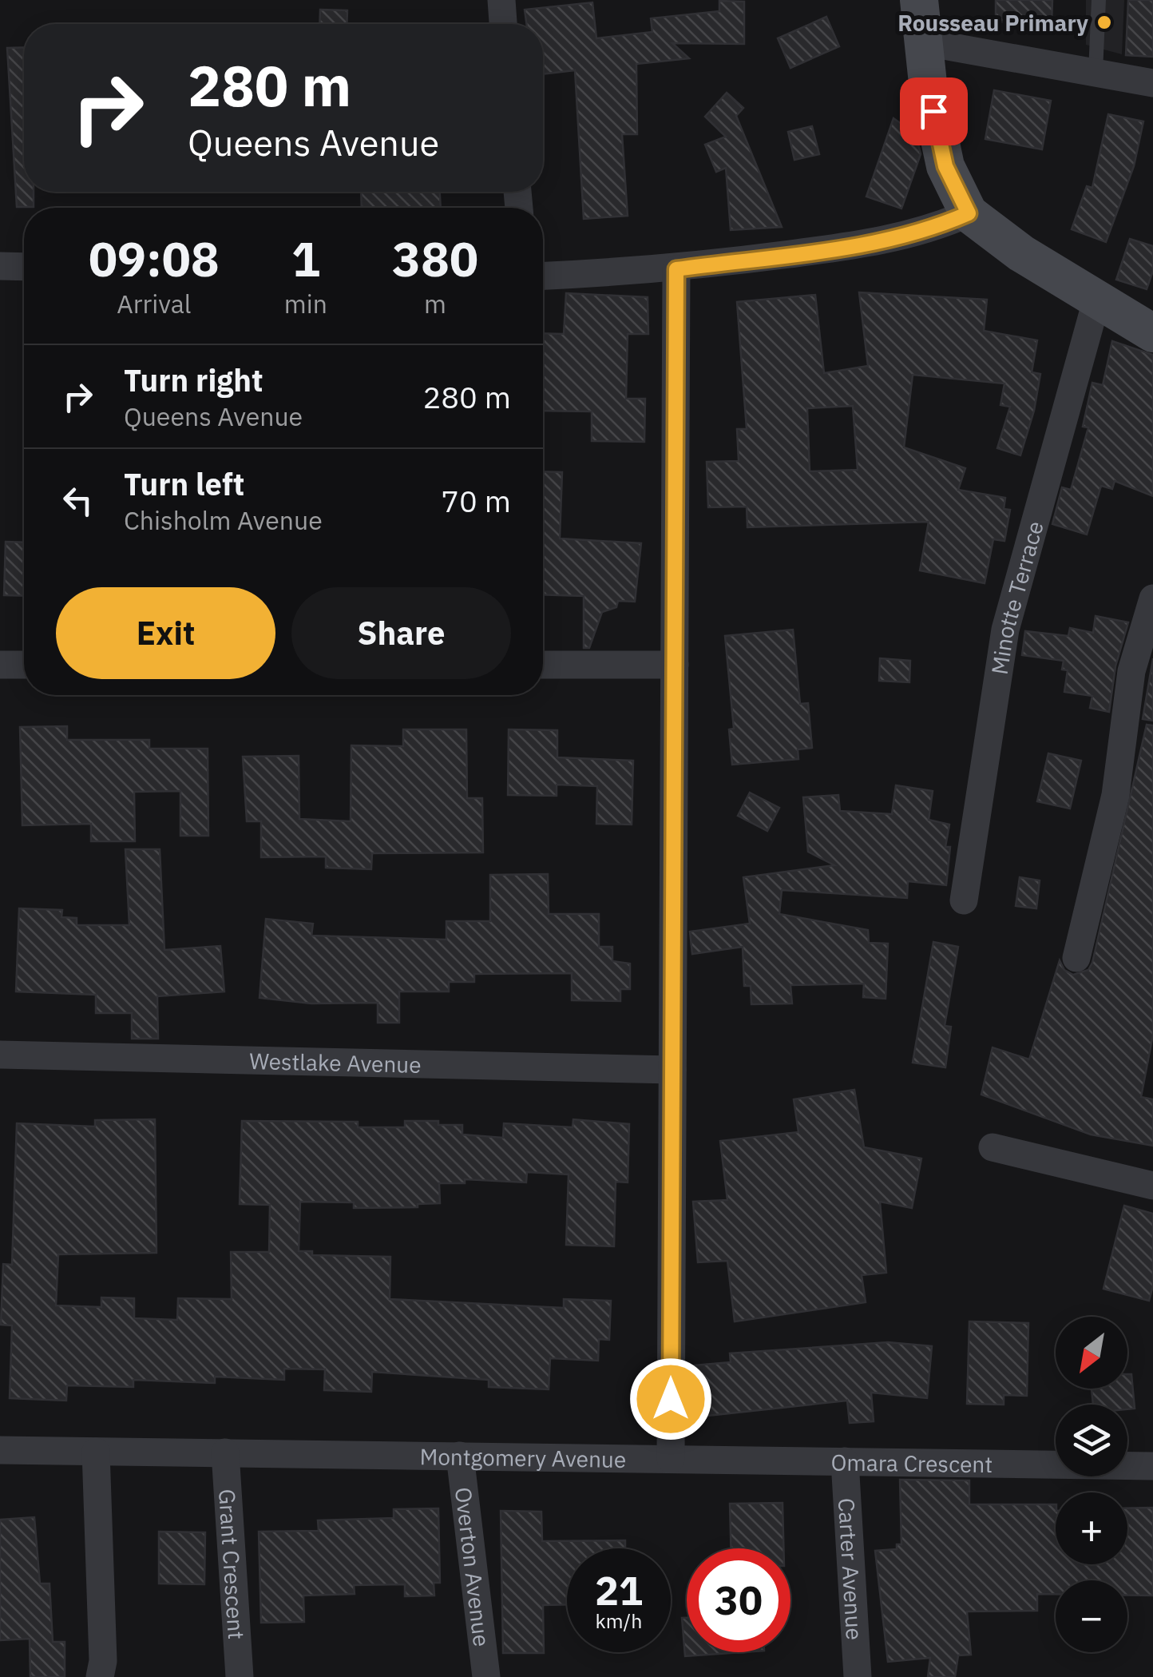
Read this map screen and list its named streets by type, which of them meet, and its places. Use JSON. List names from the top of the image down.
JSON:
{
  "streets": {
    "street": [
      "Minotte Terrace",
      "Westlake Avenue",
      "Montgomery Avenue",
      "Omara Crescent",
      "Grant Crescent",
      "Overton Avenue",
      "Carter Avenue"
    ]
  },
  "crossings": [
    ["Montgomery Avenue", "Omara Crescent"],
    ["Montgomery Avenue", "Grant Crescent"],
    ["Montgomery Avenue", "Overton Avenue"],
    ["Omara Crescent", "Carter Avenue"]
  ],
  "places": ["Rousseau Primary"],
  "north": "bottom left",
  "page": {
    "turn": ["280 m", "Queens Avenue"],
    "eta": [
      "09:08",
      "Arrival",
      "1",
      "min",
      "380",
      "m"
    ],
    "list": [
      {
        "name": "Turn right",
        "note": "Queens Avenue",
        "value": "280 m"
      },
      {
        "name": "Turn left",
        "note": "Chisholm Avenue",
        "value": "70 m"
      }
    ],
    "buttons": ["Exit", "Share"],
    "map_buttons": ["+", "−"],
    "speed": "21 km/h",
    "limit": "30"
  }
}
